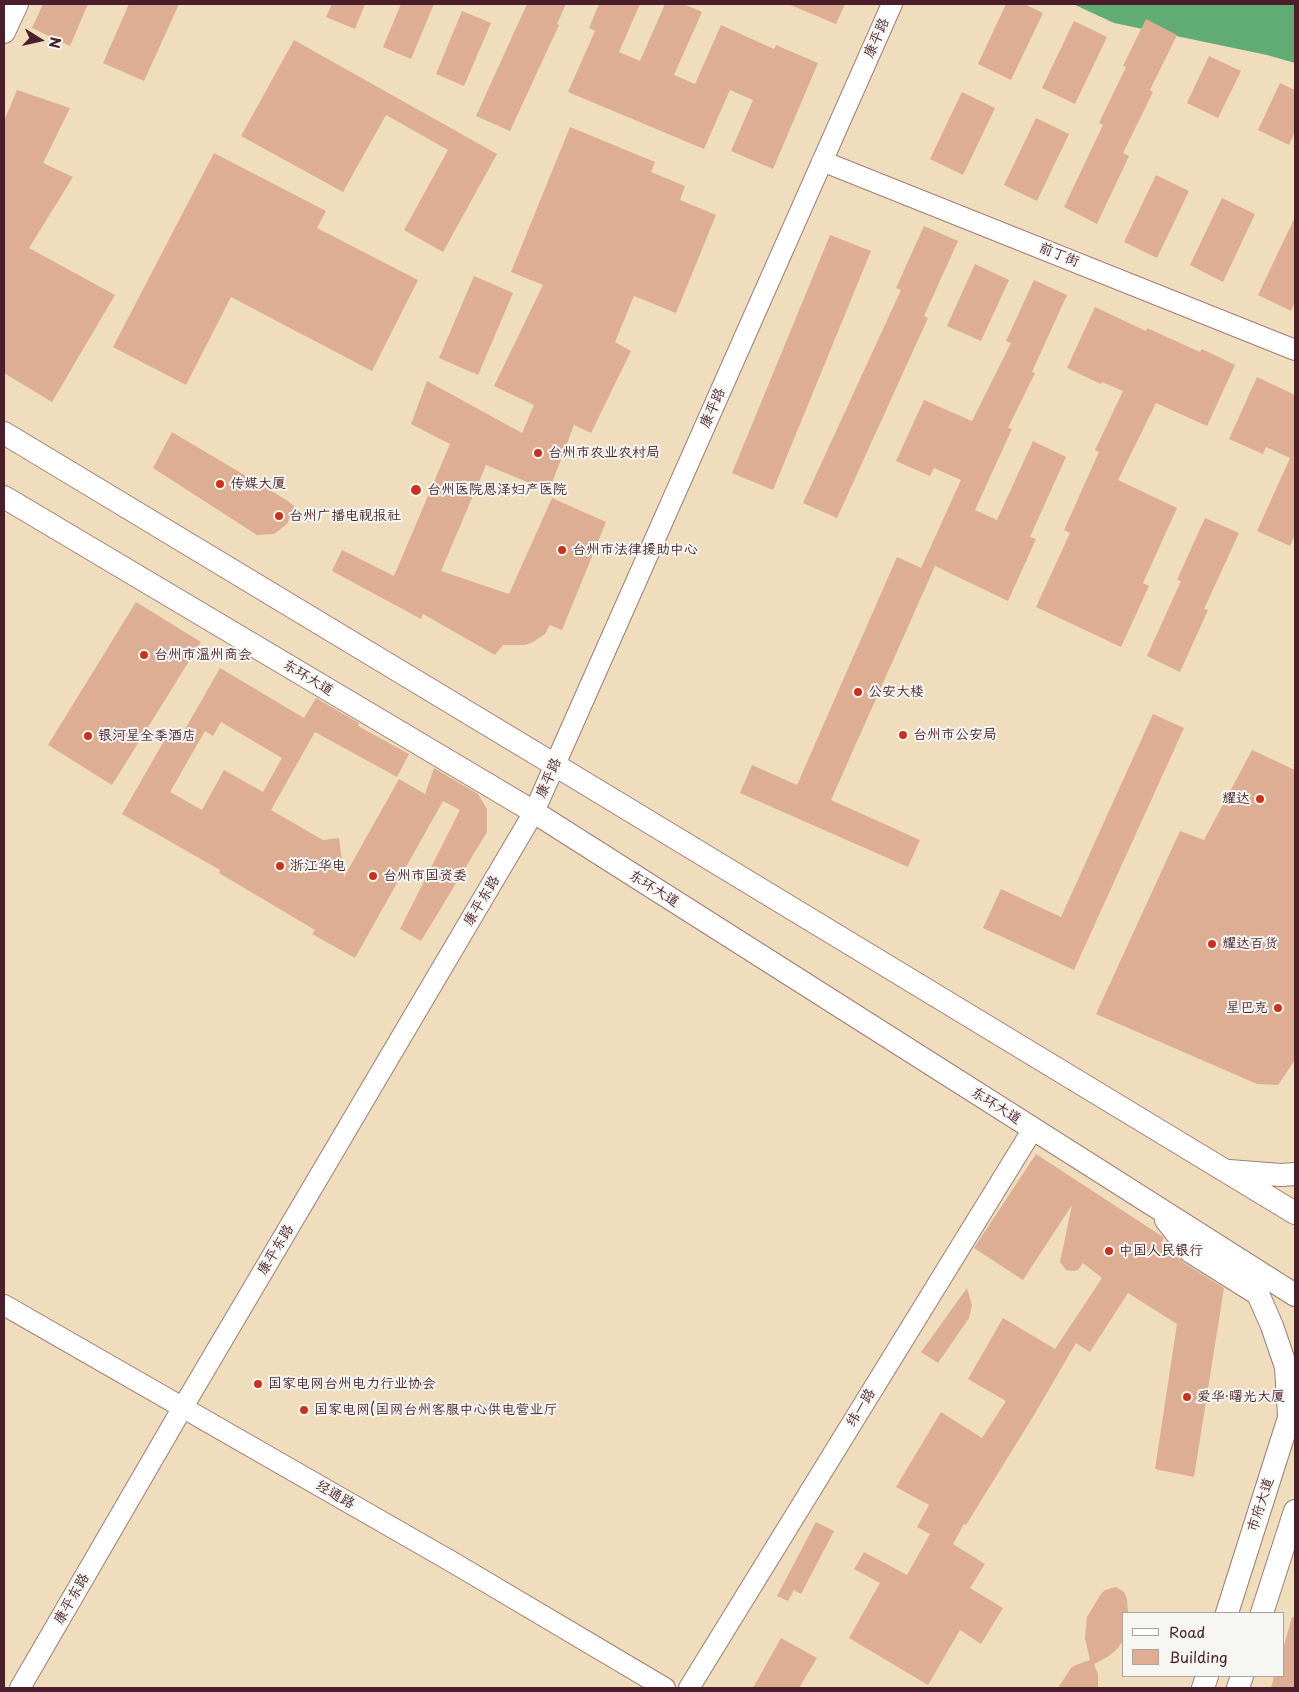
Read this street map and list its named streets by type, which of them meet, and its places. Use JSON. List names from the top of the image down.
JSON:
{
  "streets": {
    "main road": ["东环大道", "市府大道"],
    "street": [
      "康平路",
      "前丁街",
      "康平东路",
      "纬一路",
      "经通路"
    ]
  },
  "crossings": [
    ["康平路", "前丁街"],
    ["康平路", "东环大道"],
    ["康平路", "康平东路"],
    ["东环大道", "康平东路"],
    ["东环大道", "纬一路"],
    ["康平东路", "经通路"]
  ],
  "places": [
    "台州市农业农村局",
    "传媒大厦",
    "台州医院恩泽妇产医院",
    "台州广播电视报社",
    "台州市法律援助中心",
    "台州市温州商会",
    "公安大楼",
    "台州市公安局",
    "银河星全季酒店",
    "耀达",
    "浙江华电",
    "台州市国资委",
    "耀达百货",
    "星巴克",
    "中国人民银行",
    "国家电网台州电力行业协会",
    "爱华·曙光大厦",
    "国家电网(国网台州客服中心供电营业厅"
  ],
  "legend": ["Road", "Building"],
  "north": "right"
}
